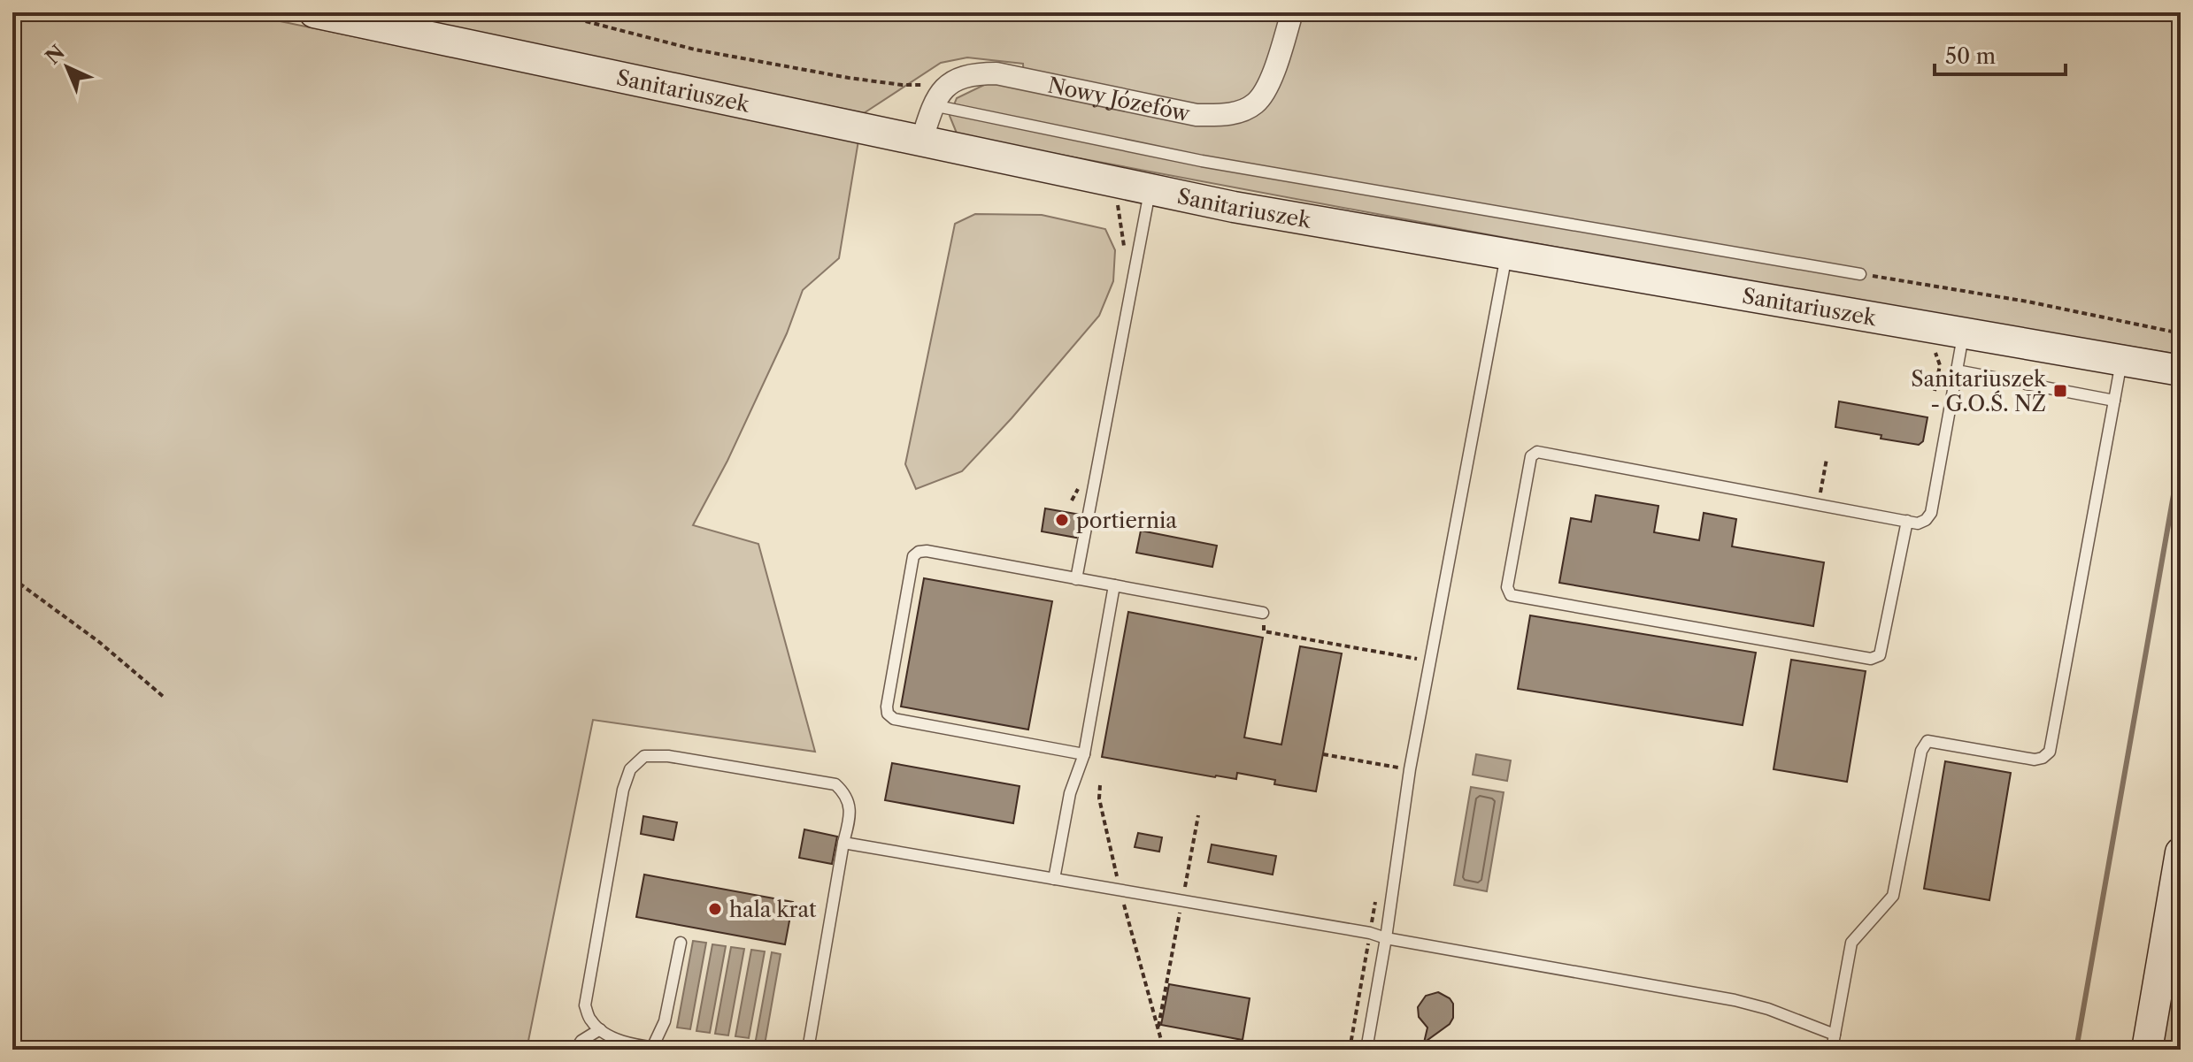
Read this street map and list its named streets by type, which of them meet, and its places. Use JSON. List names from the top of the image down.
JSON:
{
  "streets": {
    "street": ["Sanitariuszek", "Nowy Józefów"]
  },
  "places": {
    "transit": ["Sanitariuszek - G.O.Ś. NŻ"],
    "other": ["portiernia", "hala krat"]
  },
  "scale_bar": "50 m",
  "north": "top left"
}
